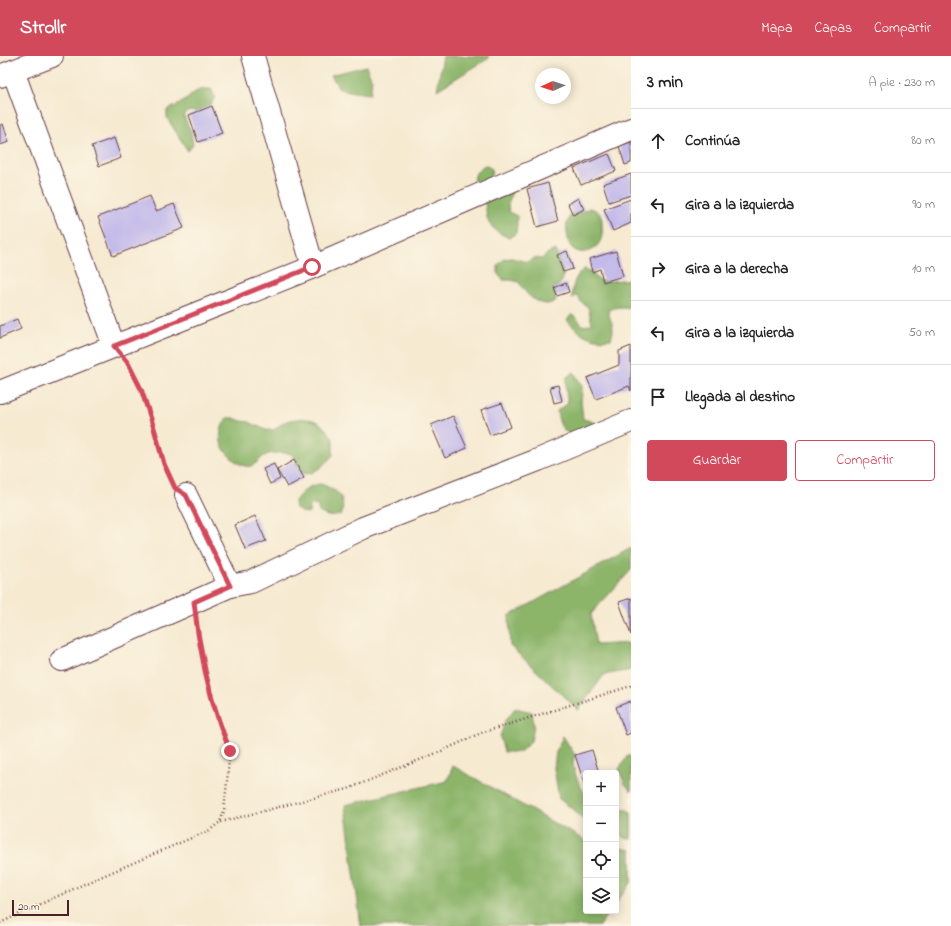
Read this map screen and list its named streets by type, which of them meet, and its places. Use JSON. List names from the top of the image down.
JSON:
{
  "scale_bar": "20 m",
  "north": "left",
  "page": {
    "header": "Strollr",
    "nav": ["Mapa", "Capas", "Compartir"],
    "heading": ["3 min", "A pie · 230 m"],
    "list": [
      ["Continúa", "80 m"],
      ["Gira a la izquierda", "90 m"],
      ["Gira a la derecha", "10 m"],
      ["Gira a la izquierda", "50 m"],
      "Llegada al destino"
    ],
    "buttons": ["Guardar", "Compartir"],
    "map_buttons": ["+", "−"],
    "scale": "20 m"
  }
}
